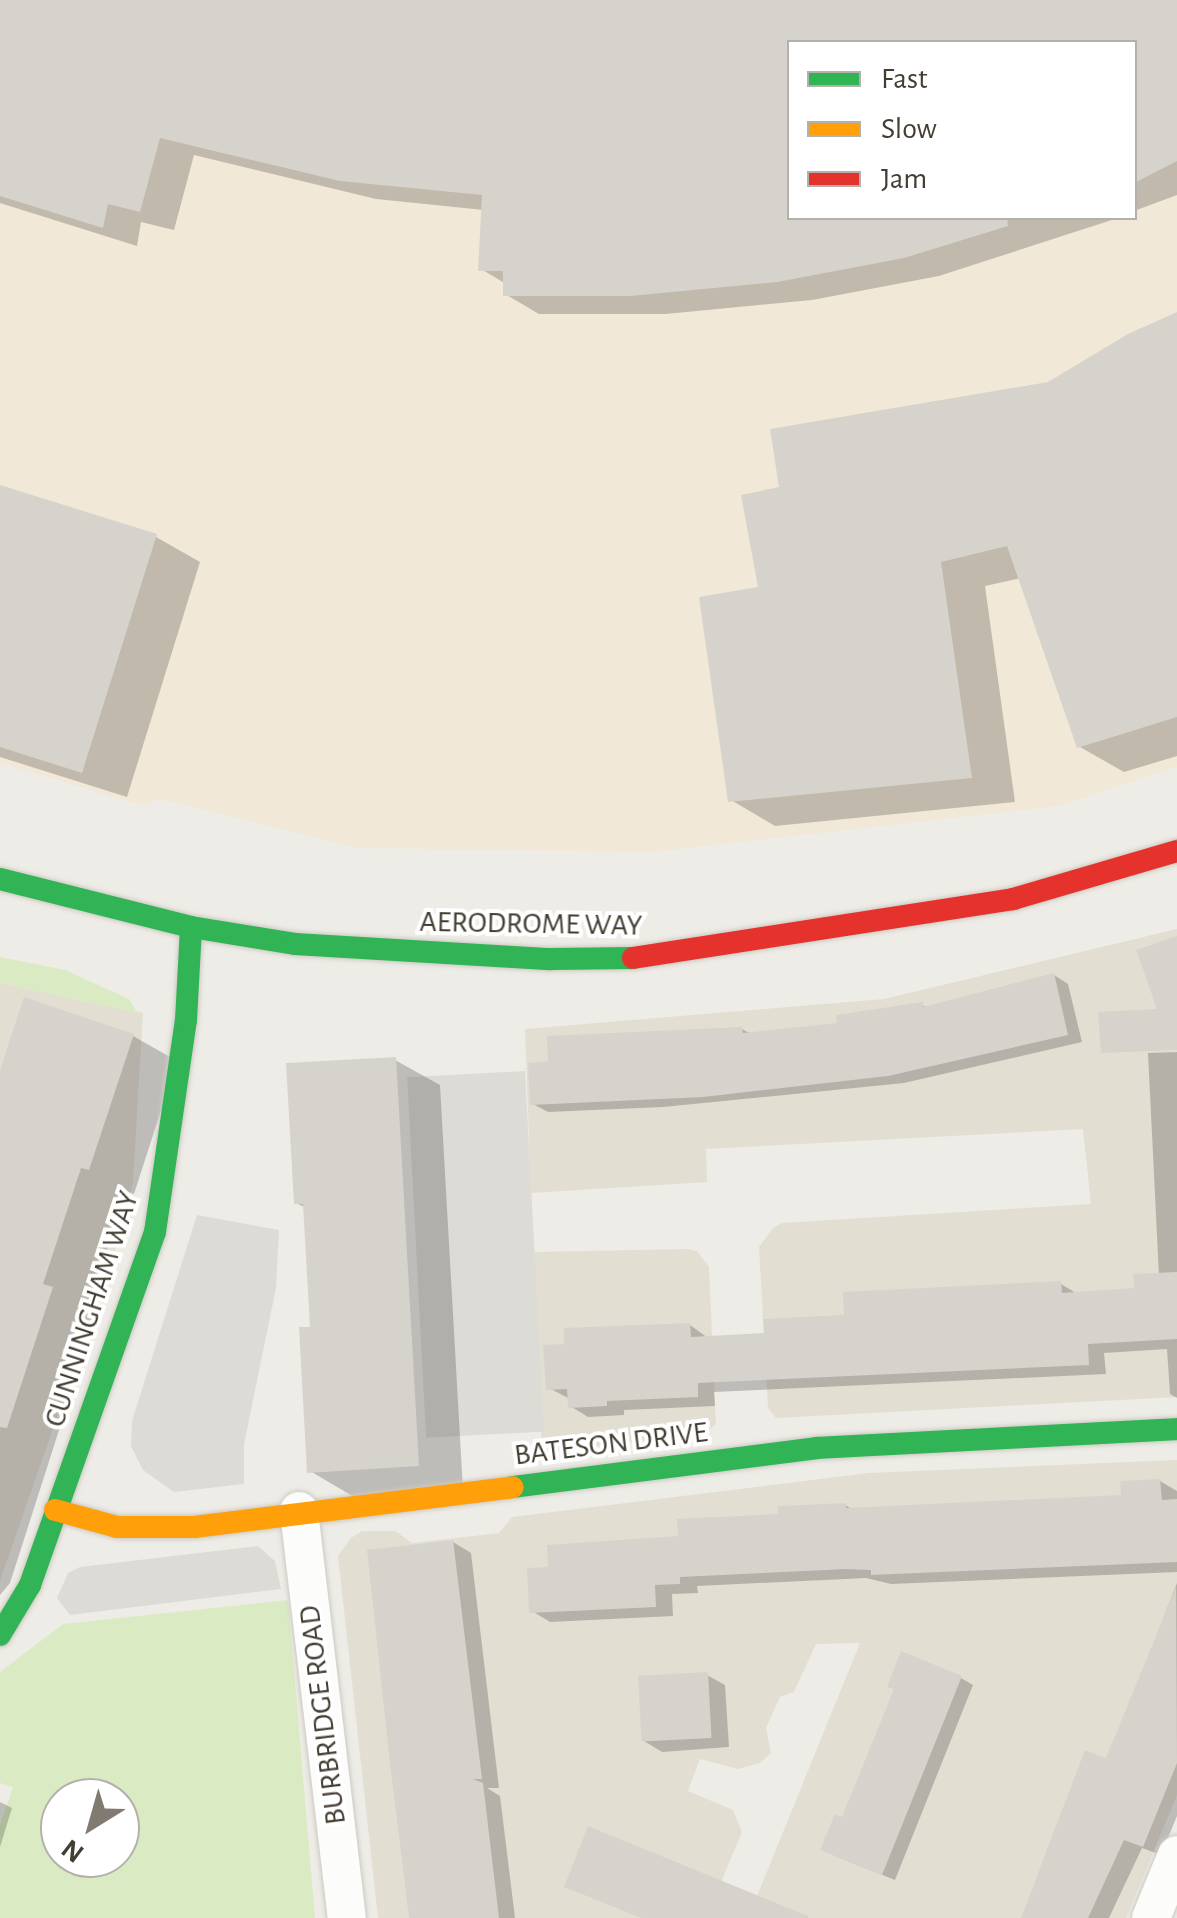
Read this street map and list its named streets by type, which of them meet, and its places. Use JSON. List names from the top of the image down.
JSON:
{
  "streets": {
    "street": [
      "AERODROME WAY",
      "CUNNINGHAM WAY",
      "BATESON DRIVE",
      "BURBRIDGE ROAD"
    ]
  },
  "crossings": [
    ["AERODROME WAY", "CUNNINGHAM WAY"],
    ["CUNNINGHAM WAY", "BATESON DRIVE"],
    ["BATESON DRIVE", "BURBRIDGE ROAD"]
  ],
  "legend": ["Fast", "Slow", "Jam"],
  "north": "bottom left"
}
